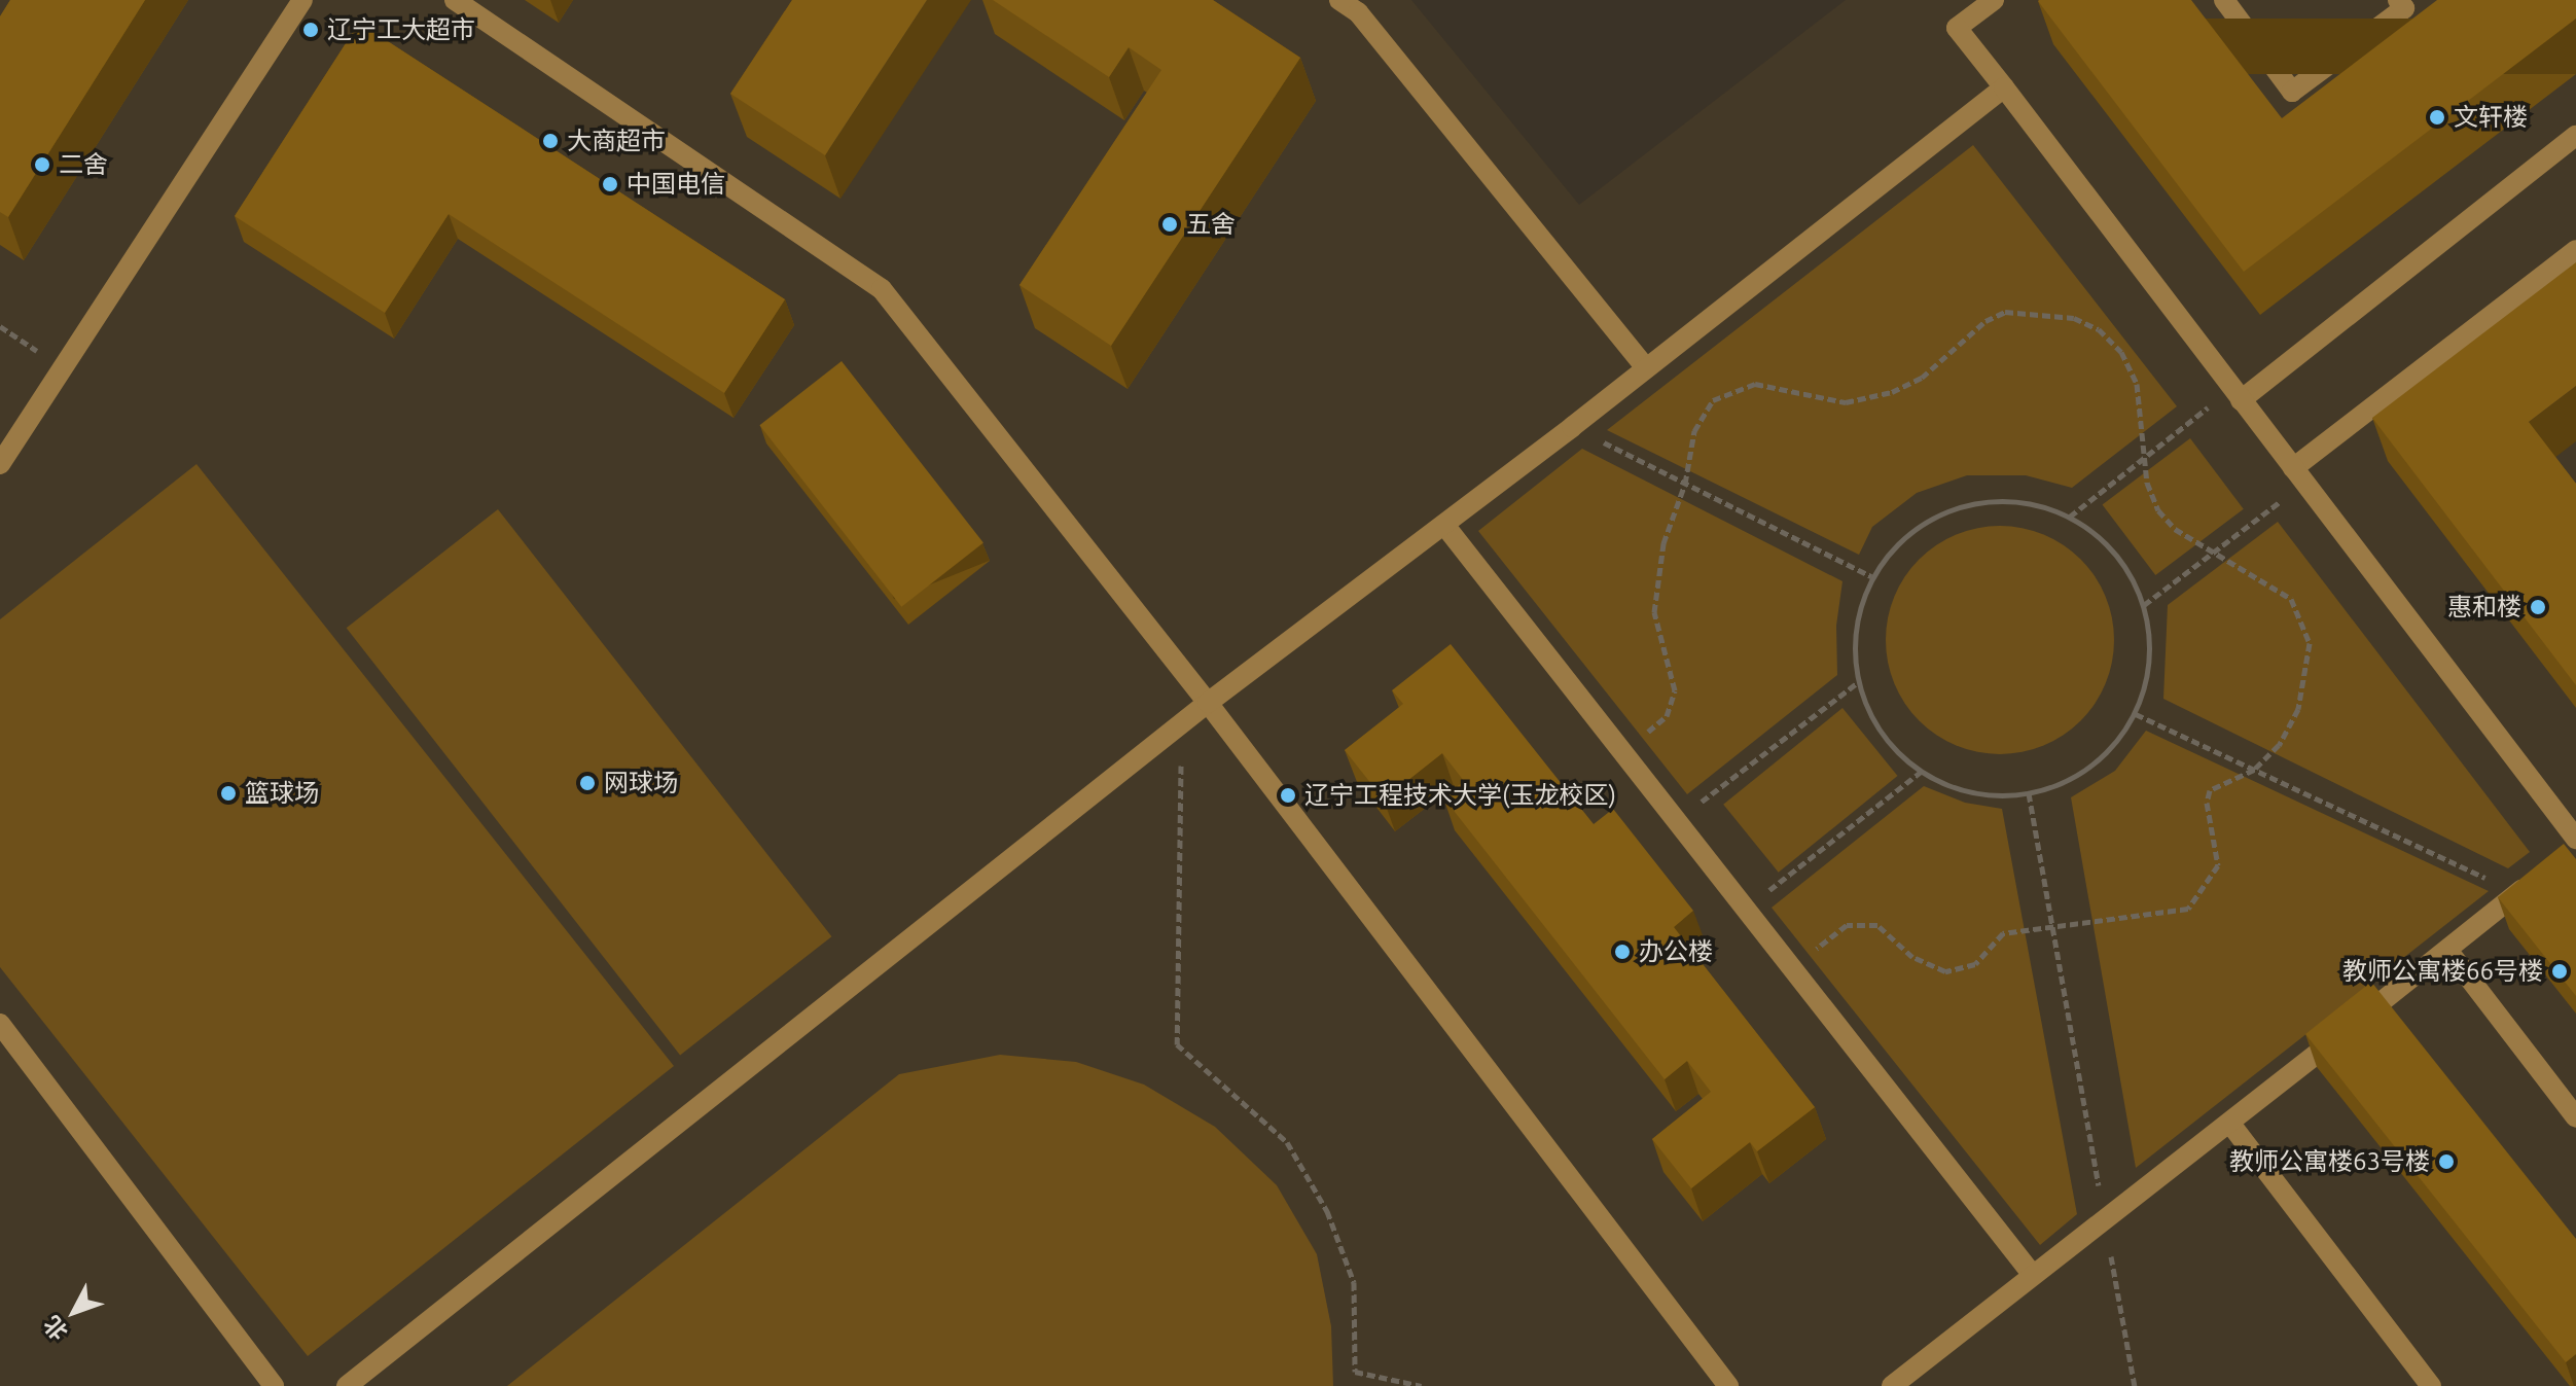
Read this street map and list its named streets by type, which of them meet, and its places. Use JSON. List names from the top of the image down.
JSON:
{
  "places": [
    "辽宁工大超市",
    "文轩楼",
    "大商超市",
    "二舍",
    "中国电信",
    "五舍",
    "惠和楼",
    "网球场",
    "篮球场",
    "辽宁工程技术大学(玉龙校区)",
    "办公楼",
    "教师公寓楼66号楼",
    "教师公寓楼63号楼"
  ],
  "north": "bottom left"
}
